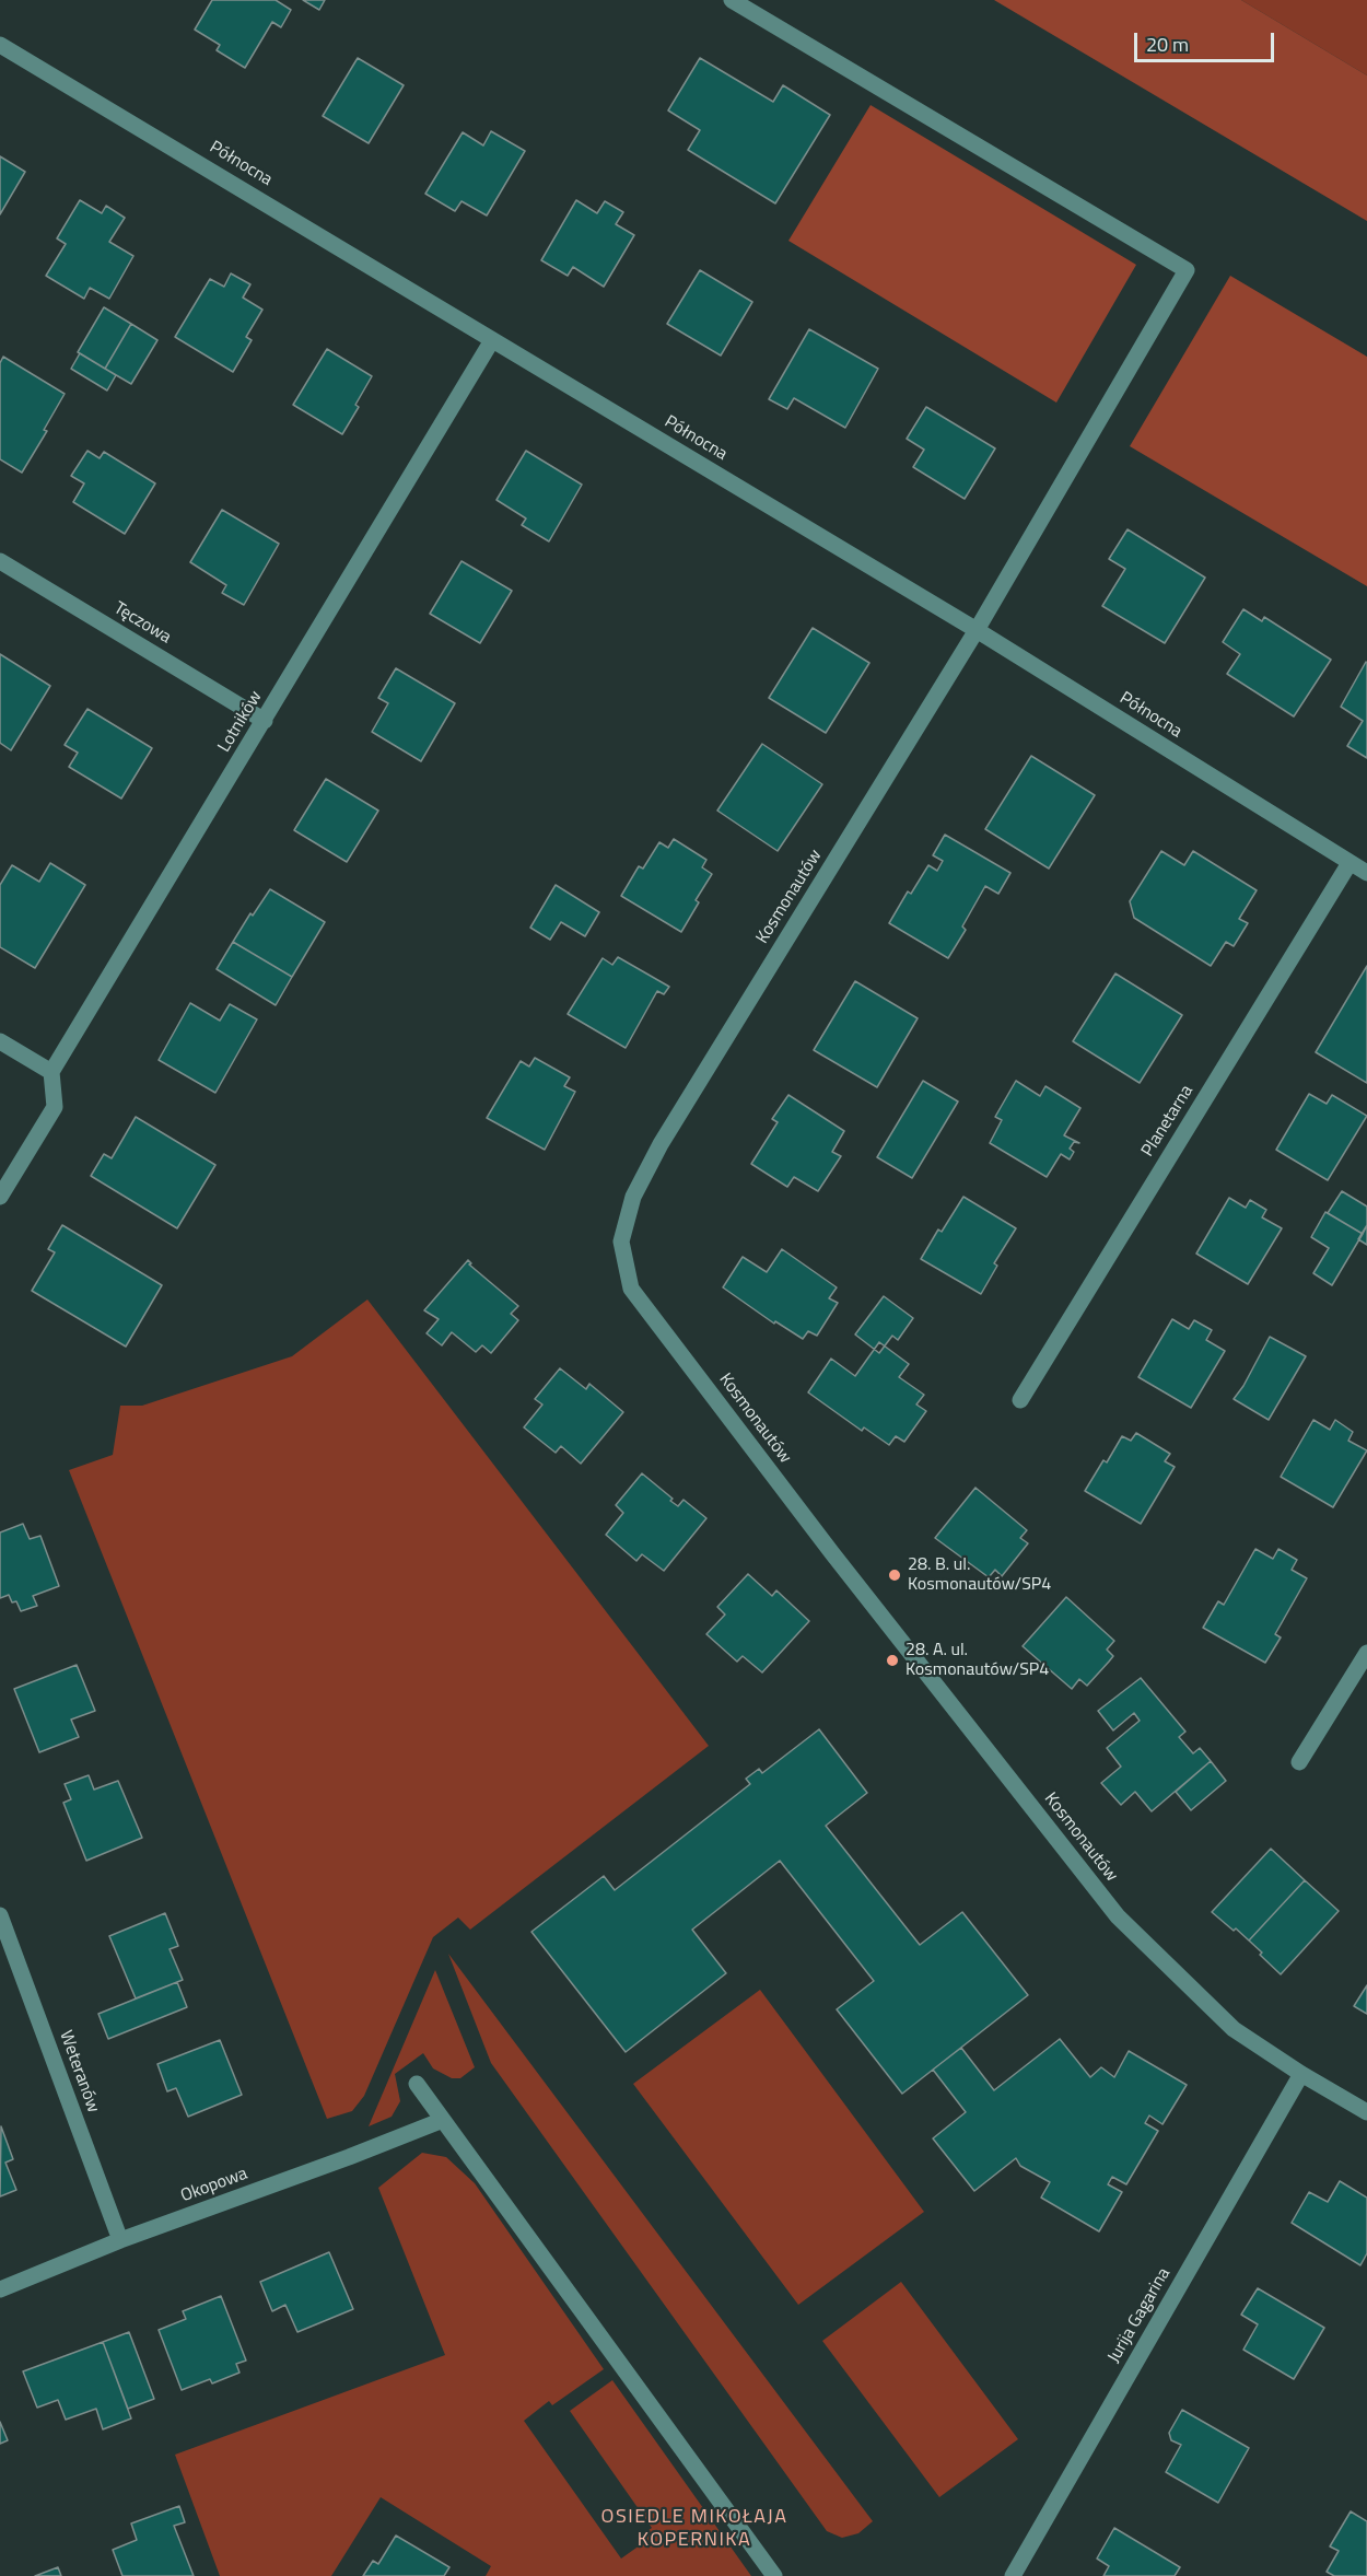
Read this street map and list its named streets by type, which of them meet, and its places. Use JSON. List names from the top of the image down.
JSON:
{
  "streets": {
    "street": [
      "Północna",
      "Tęczowa",
      "Lotników",
      "Kosmonautów",
      "Planetarna",
      "Weteranów",
      "Okopowa",
      "Jurija Gagarina"
    ]
  },
  "crossings": [
    ["Północna", "Lotników"],
    ["Północna", "Kosmonautów"],
    ["Północna", "Planetarna"],
    ["Tęczowa", "Lotników"],
    ["Kosmonautów", "Jurija Gagarina"],
    ["Weteranów", "Okopowa"]
  ],
  "districts": ["OSIEDLE MIKOŁAJA KOPERNIKA"],
  "places": ["28. B. ul. Kosmonautów/SP4", "28. A. ul. Kosmonautów/SP4"],
  "scale_bar": "20 m"
}
